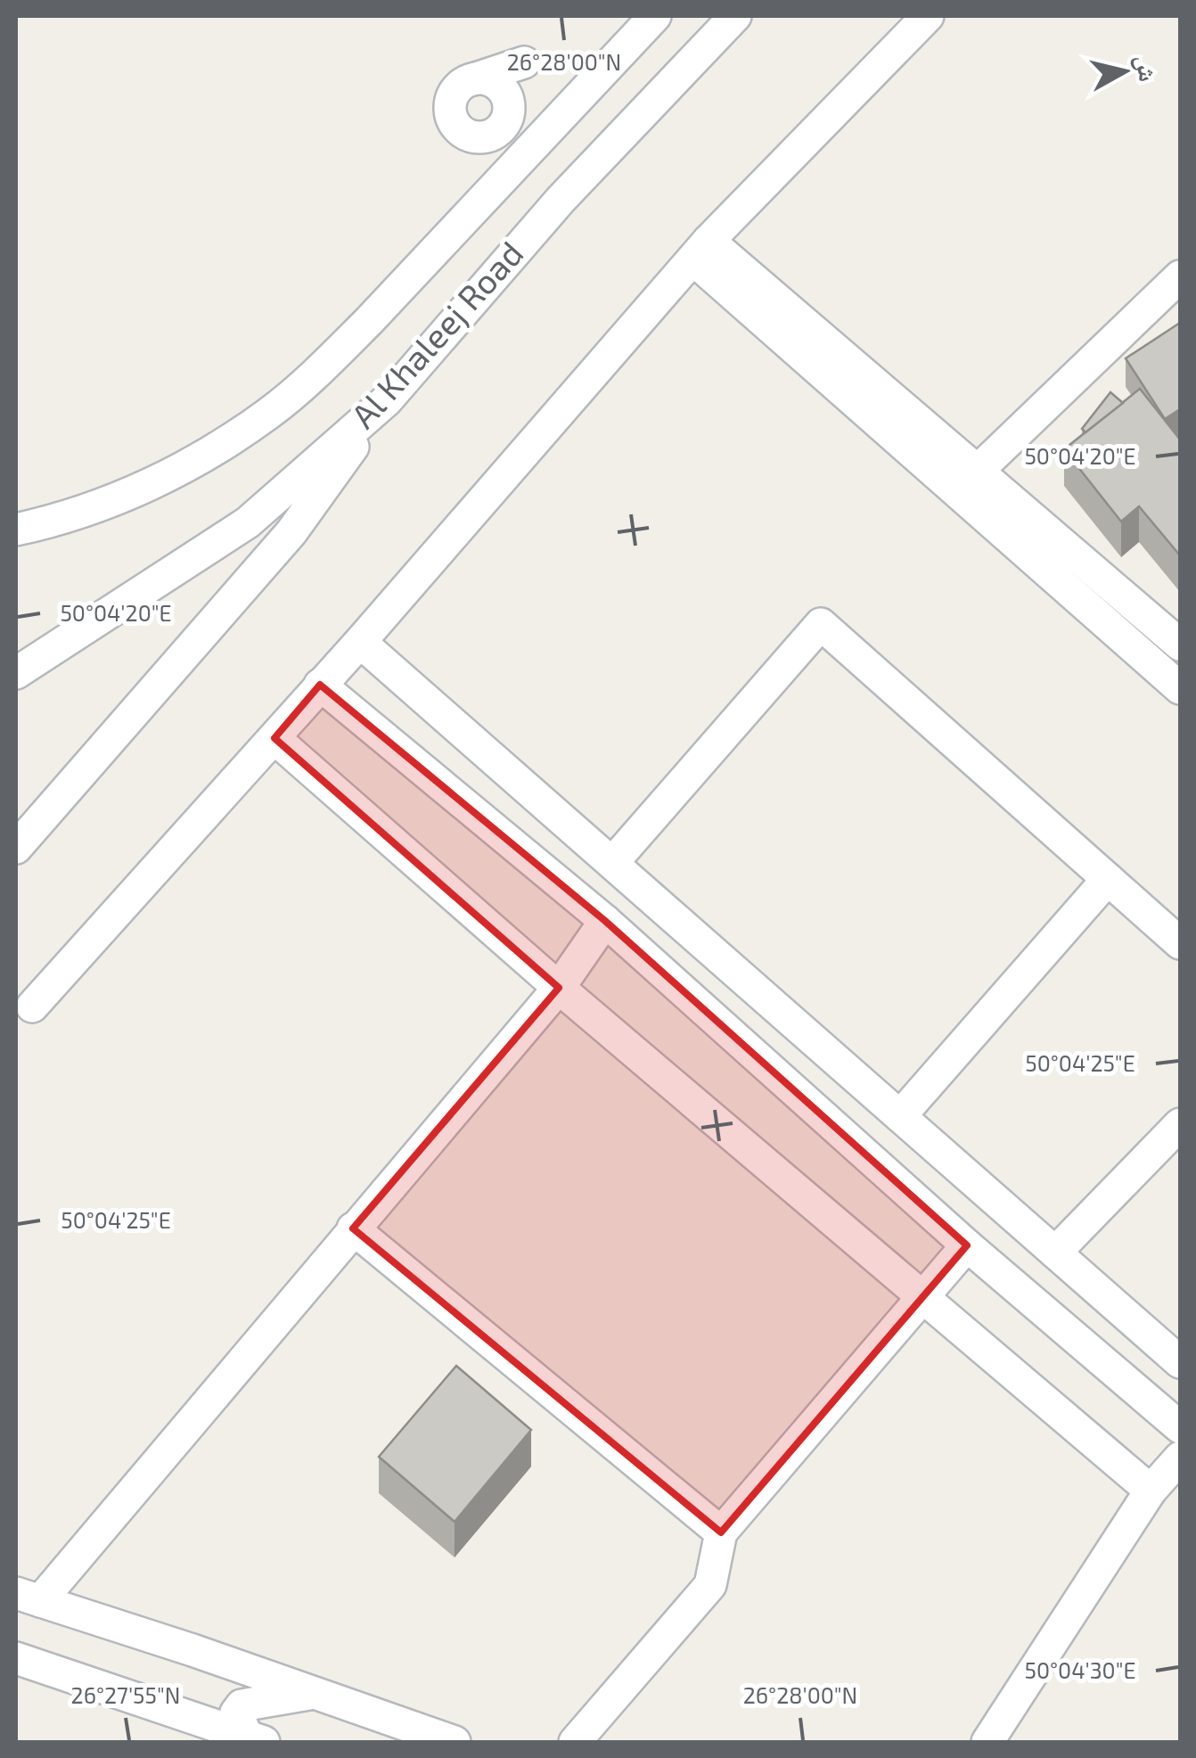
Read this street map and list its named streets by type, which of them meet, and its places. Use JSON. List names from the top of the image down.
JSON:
{
  "streets": {
    "street": ["Al Khaleej Road"]
  },
  "north": "right",
  "coordinates": [
    "26°28'00\"N",
    "50°04'20\"E",
    "50°04'25\"E",
    "50°04'30\"E",
    "26°27'55\"N"
  ]
}
